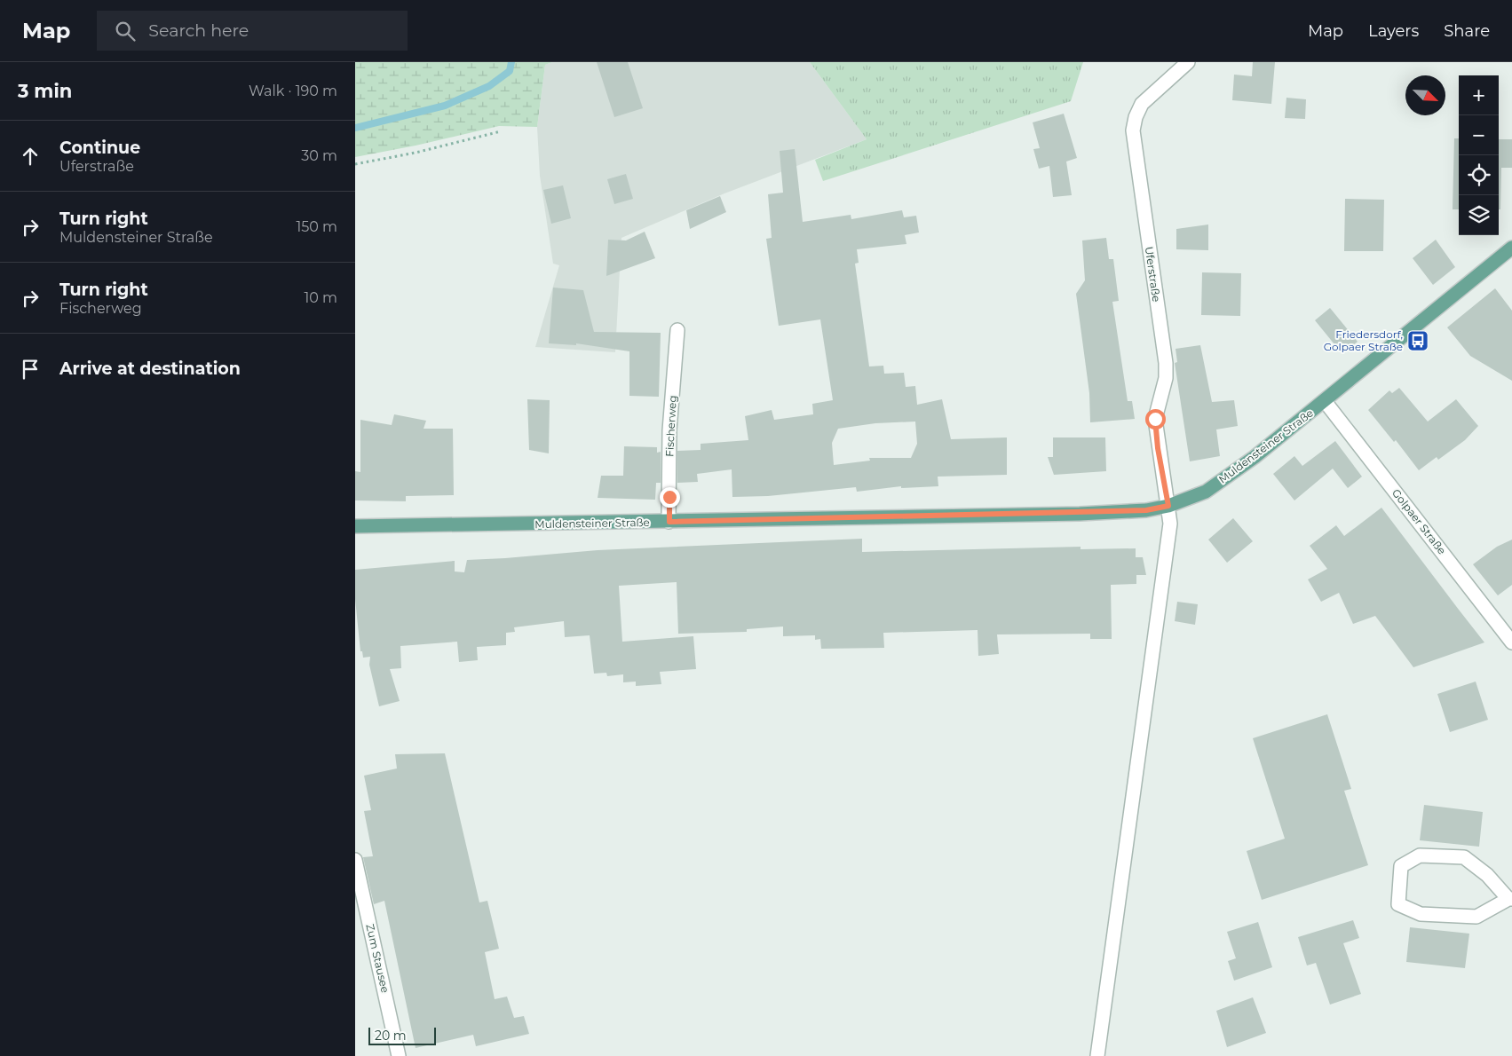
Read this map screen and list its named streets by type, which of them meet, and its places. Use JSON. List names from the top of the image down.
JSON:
{
  "streets": {
    "main road": ["Muldensteiner Straße"],
    "street": [
      "Uferstraße",
      "Fischerweg",
      "Golpaer Straße",
      "Zum Stausee"
    ]
  },
  "crossings": [
    ["Uferstraße", "Muldensteiner Straße"],
    ["Fischerweg", "Muldensteiner Straße"],
    ["Muldensteiner Straße", "Golpaer Straße"]
  ],
  "places": {
    "bus stop": ["Friedersdorf, Golpaer Straße"]
  },
  "scale_bar": "20 m",
  "north": "bottom right",
  "page": {
    "header": "Map",
    "search": "Search here",
    "nav": ["Map", "Layers", "Share"],
    "heading": ["3 min", "Walk · 190 m"],
    "map_buttons": ["+", "−"],
    "list": [
      ["Continue", "Uferstraße", "30 m"],
      ["Turn right", "Muldensteiner Straße", "150 m"],
      ["Turn right", "Fischerweg", "10 m"],
      "Arrive at destination"
    ],
    "scale": "20 m"
  }
}
